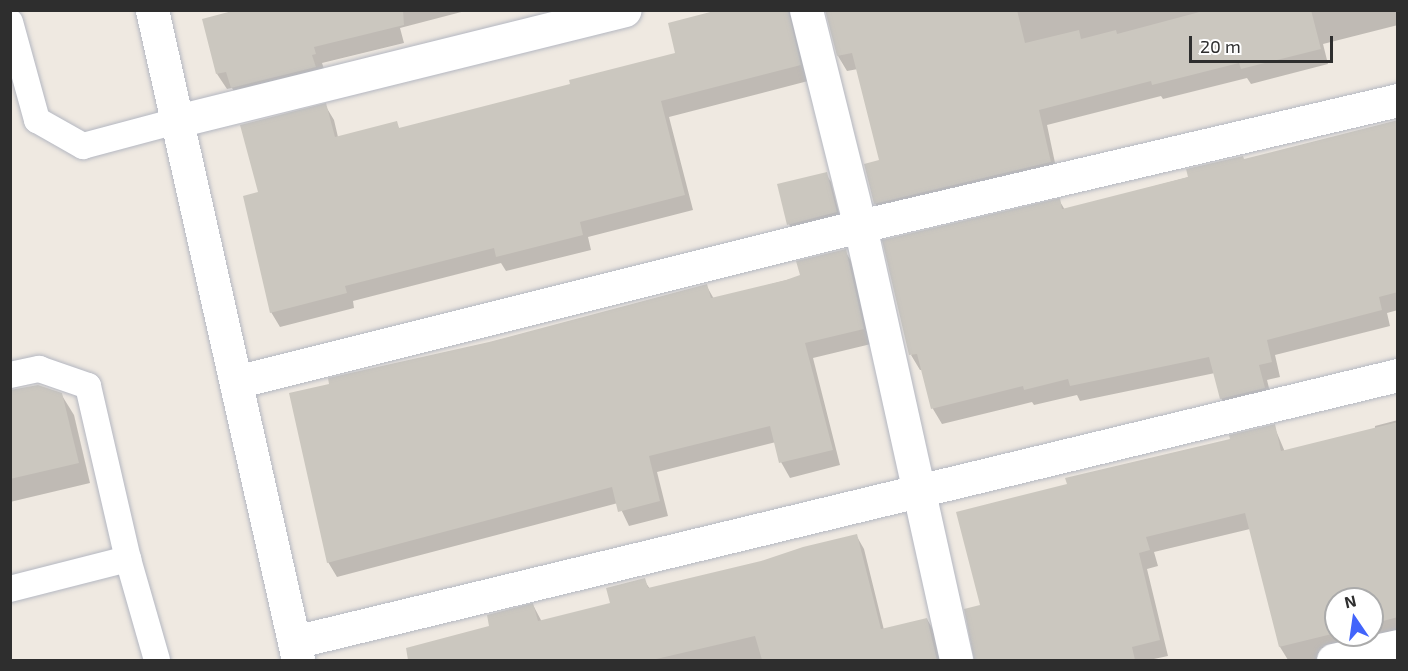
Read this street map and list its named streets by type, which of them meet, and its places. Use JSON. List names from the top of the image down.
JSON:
{
  "scale_bar": "20 m",
  "north": "top"
}
